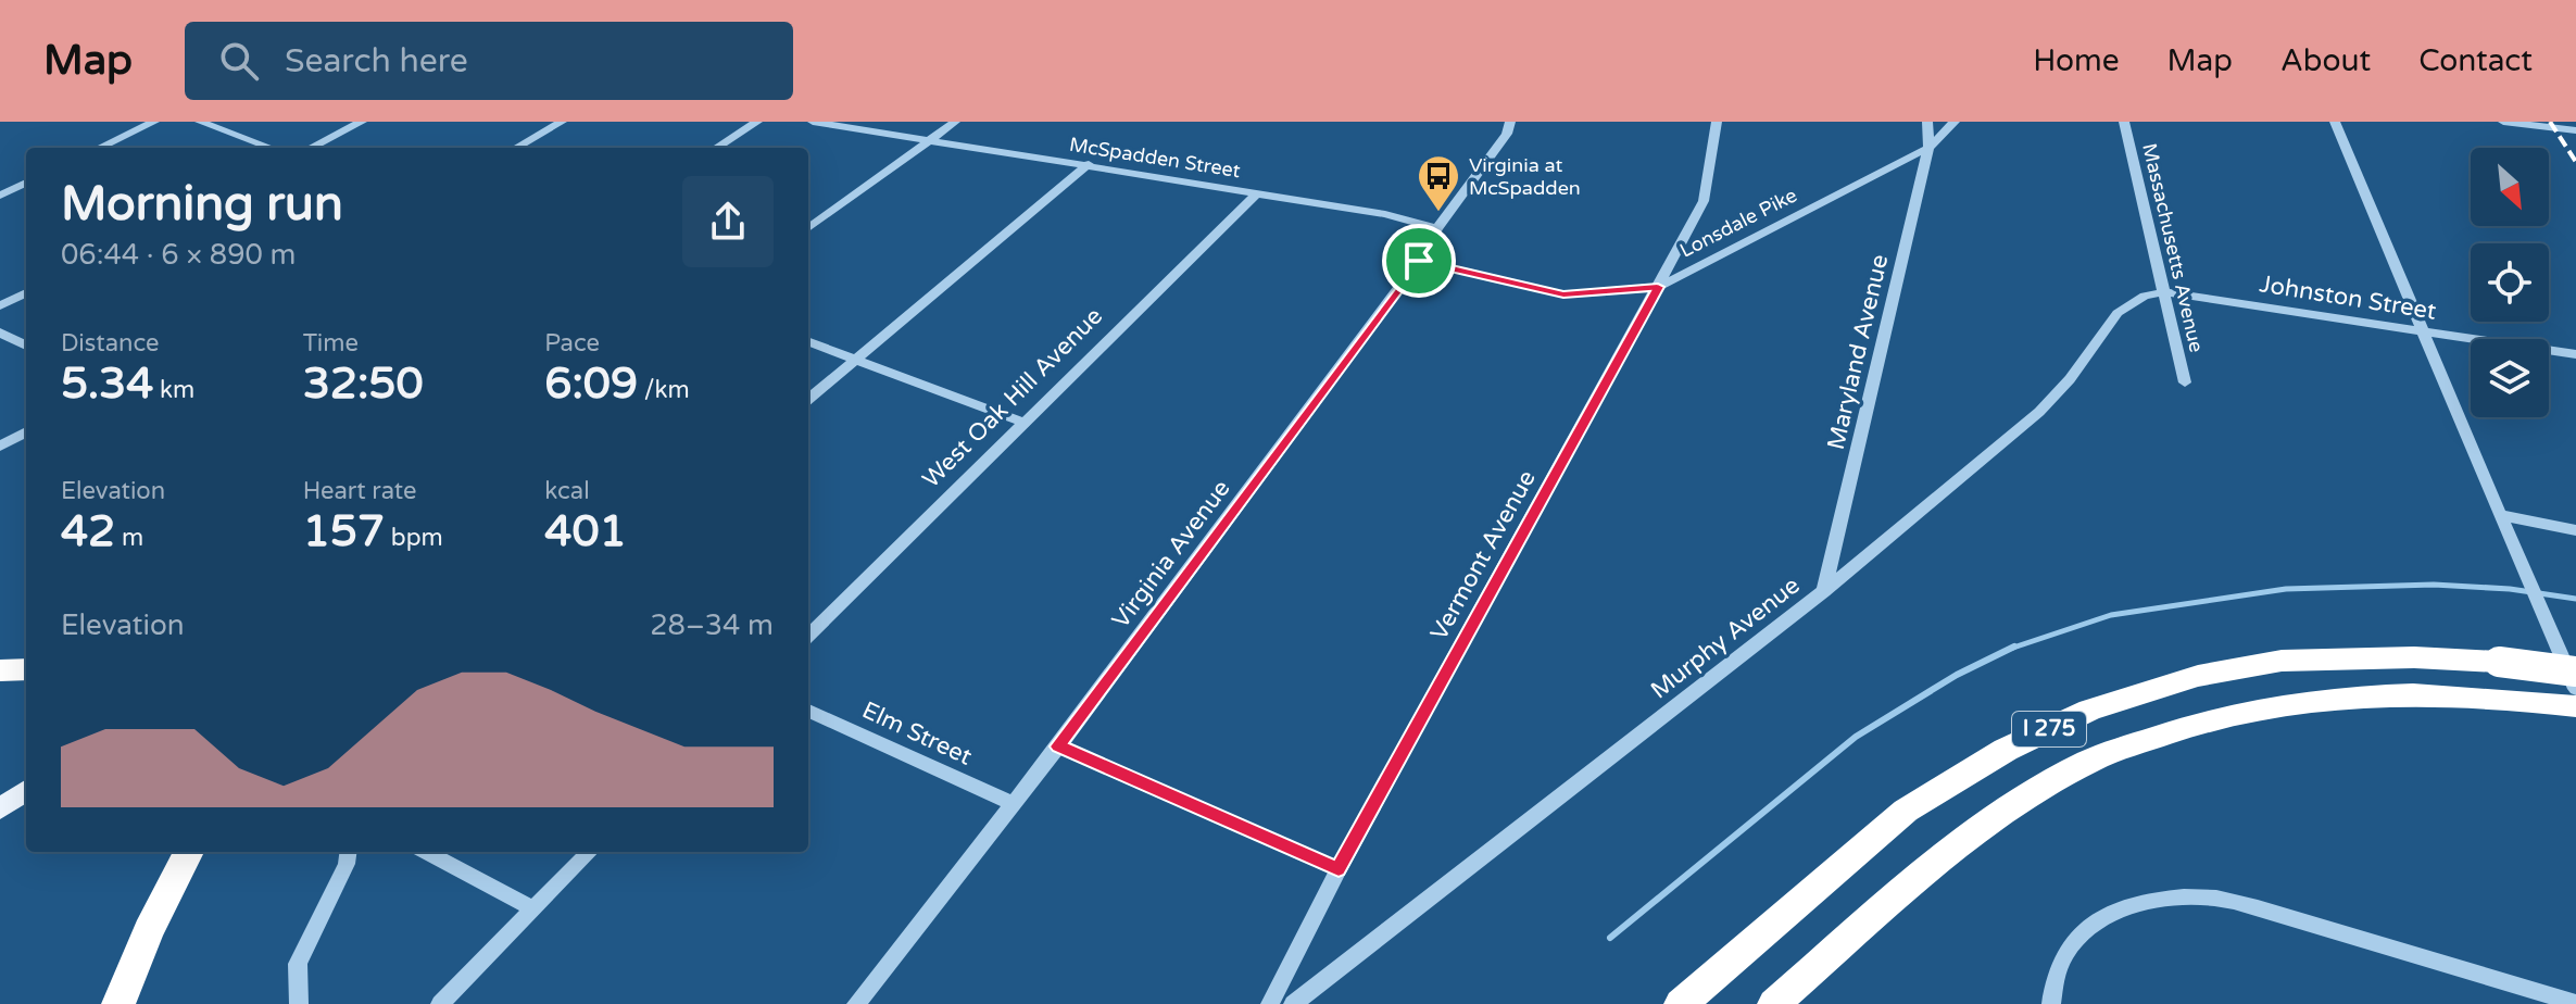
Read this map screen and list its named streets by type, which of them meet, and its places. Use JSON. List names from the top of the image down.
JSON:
{
  "streets": {
    "highway": ["I 275"],
    "street": [
      "McSpadden Street",
      "Lonsdale Pike",
      "Massachusetts Avenue",
      "Johnston Street",
      "Maryland Avenue",
      "West Oak Hill Avenue",
      "Virginia Avenue",
      "Vermont Avenue",
      "Murphy Avenue",
      "Elm Street"
    ]
  },
  "crossings": [
    ["McSpadden Street", "West Oak Hill Avenue"],
    ["McSpadden Street", "Virginia Avenue"],
    ["Lonsdale Pike", "Maryland Avenue"],
    ["Lonsdale Pike", "Virginia Avenue"],
    ["Lonsdale Pike", "Vermont Avenue"],
    ["Massachusetts Avenue", "Johnston Street"],
    ["Massachusetts Avenue", "Murphy Avenue"],
    ["Johnston Street", "Murphy Avenue"],
    ["Maryland Avenue", "Murphy Avenue"],
    ["Virginia Avenue", "Elm Street"]
  ],
  "places": {
    "bus stop": ["Virginia at McSpadden"]
  },
  "north": "bottom right",
  "page": {
    "header": "Map",
    "search": "Search here",
    "nav": [
      "Home",
      "Map",
      "About",
      "Contact"
    ],
    "heading": ["Morning run", "06:44 · 6 × 890 m"],
    "stats": [
      ["Distance", "5.34 km"],
      ["Time", "32:50"],
      ["Pace", "6:09 /km"],
      ["Elevation", "42 m"],
      ["Heart rate", "157 bpm"],
      ["kcal", "401"]
    ],
    "chart": ["Elevation", "28–34 m"]
  }
}
